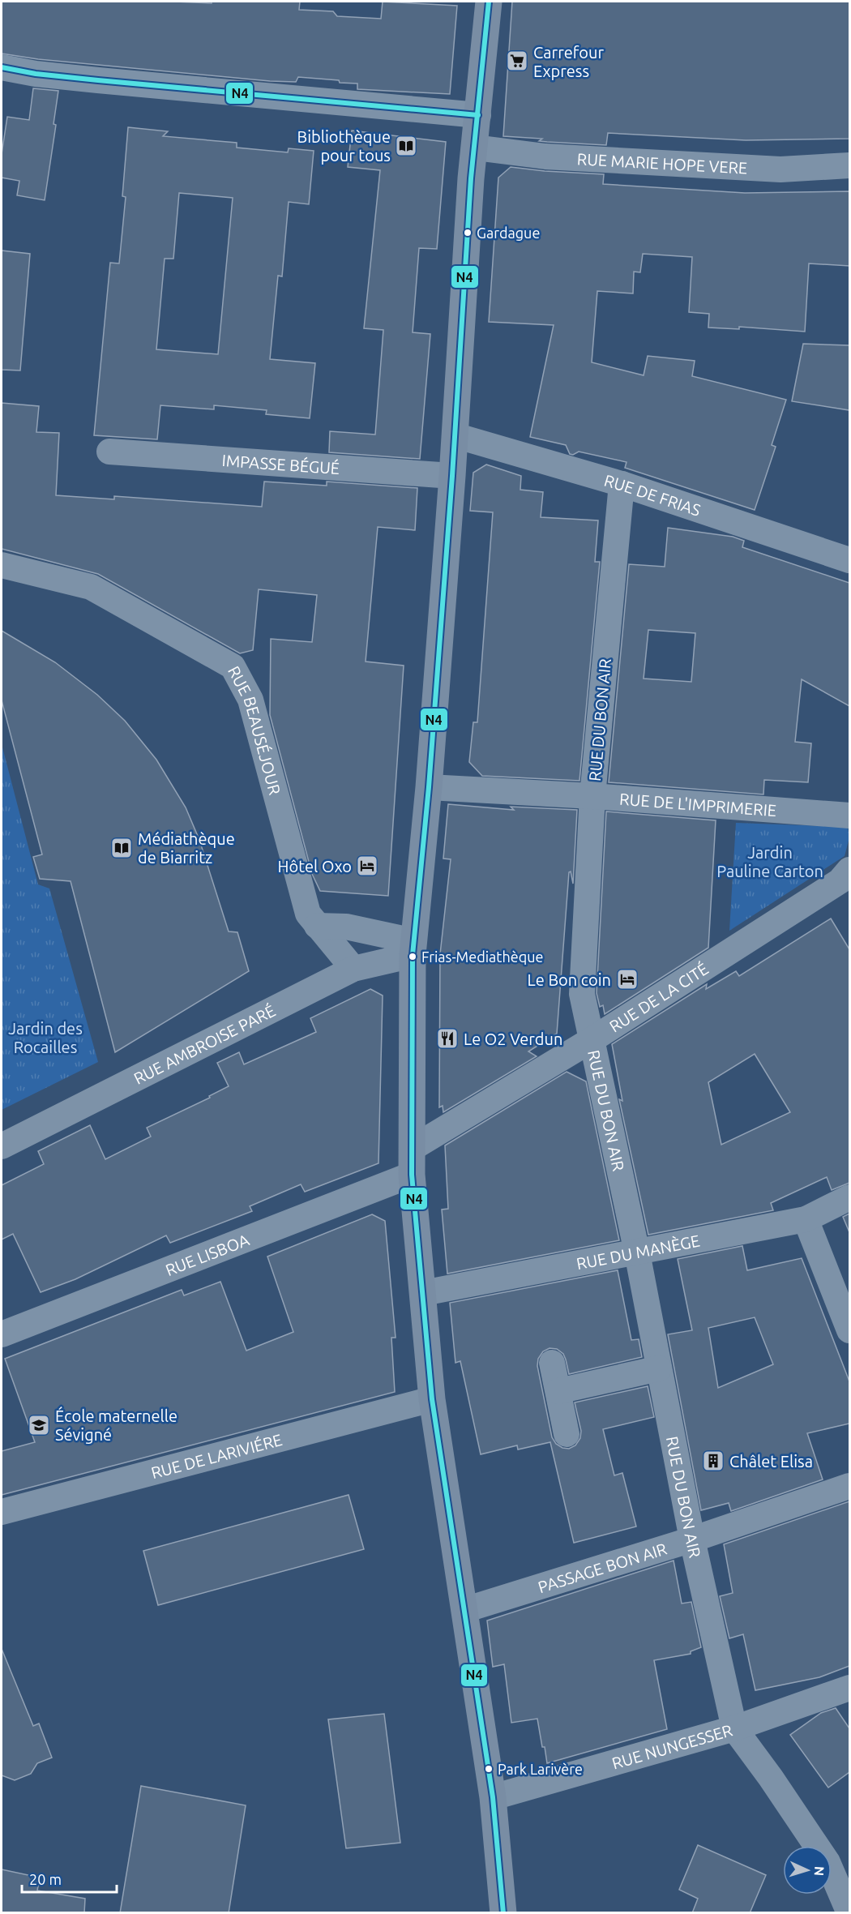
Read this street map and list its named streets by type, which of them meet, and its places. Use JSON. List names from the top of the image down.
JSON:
{
  "streets": {
    "street": [
      "RUE MARIE HOPE VERE",
      "IMPASSE BÉGUÉ",
      "RUE DE FRIAS",
      "RUE DU BON AIR",
      "RUE BEAUSÉJOUR",
      "RUE DE L'IMPRIMERIE",
      "RUE DE LA CITÉ",
      "RUE AMBROISE PARÉ",
      "RUE DU MANÈGE",
      "RUE LISBOA",
      "RUE DE LARIVIÉRE",
      "PASSAGE BON AIR",
      "RUE NUNGESSER"
    ]
  },
  "crossings": [
    ["RUE DE FRIAS", "RUE DU BON AIR"],
    ["RUE DU BON AIR", "RUE DE L'IMPRIMERIE"],
    ["RUE DU BON AIR", "RUE DE LA CITÉ"],
    ["RUE DU BON AIR", "RUE DU MANÈGE"],
    ["RUE DU BON AIR", "PASSAGE BON AIR"],
    ["RUE DU BON AIR", "RUE NUNGESSER"],
    ["RUE BEAUSÉJOUR", "RUE AMBROISE PARÉ"]
  ],
  "parks": ["Jardin Pauline Carton", "Jardin des Rocailles"],
  "places": {
    "supermarket": ["Carrefour Express"],
    "library": ["Bibliothèque pour tous", "Médiathèque de Biarritz"],
    "other": ["Gardague", "Frias-Mediathèque", "Park Larivère"],
    "hotel": ["Hôtel Oxo", "Le Bon coin"],
    "restaurant": ["Le O2 Verdun"],
    "school or university": ["École maternelle Sévigné"],
    "building": ["Châlet Elisa"]
  },
  "lines": ["transit line N4"],
  "scale_bar": "20 m",
  "north": "right"
}
